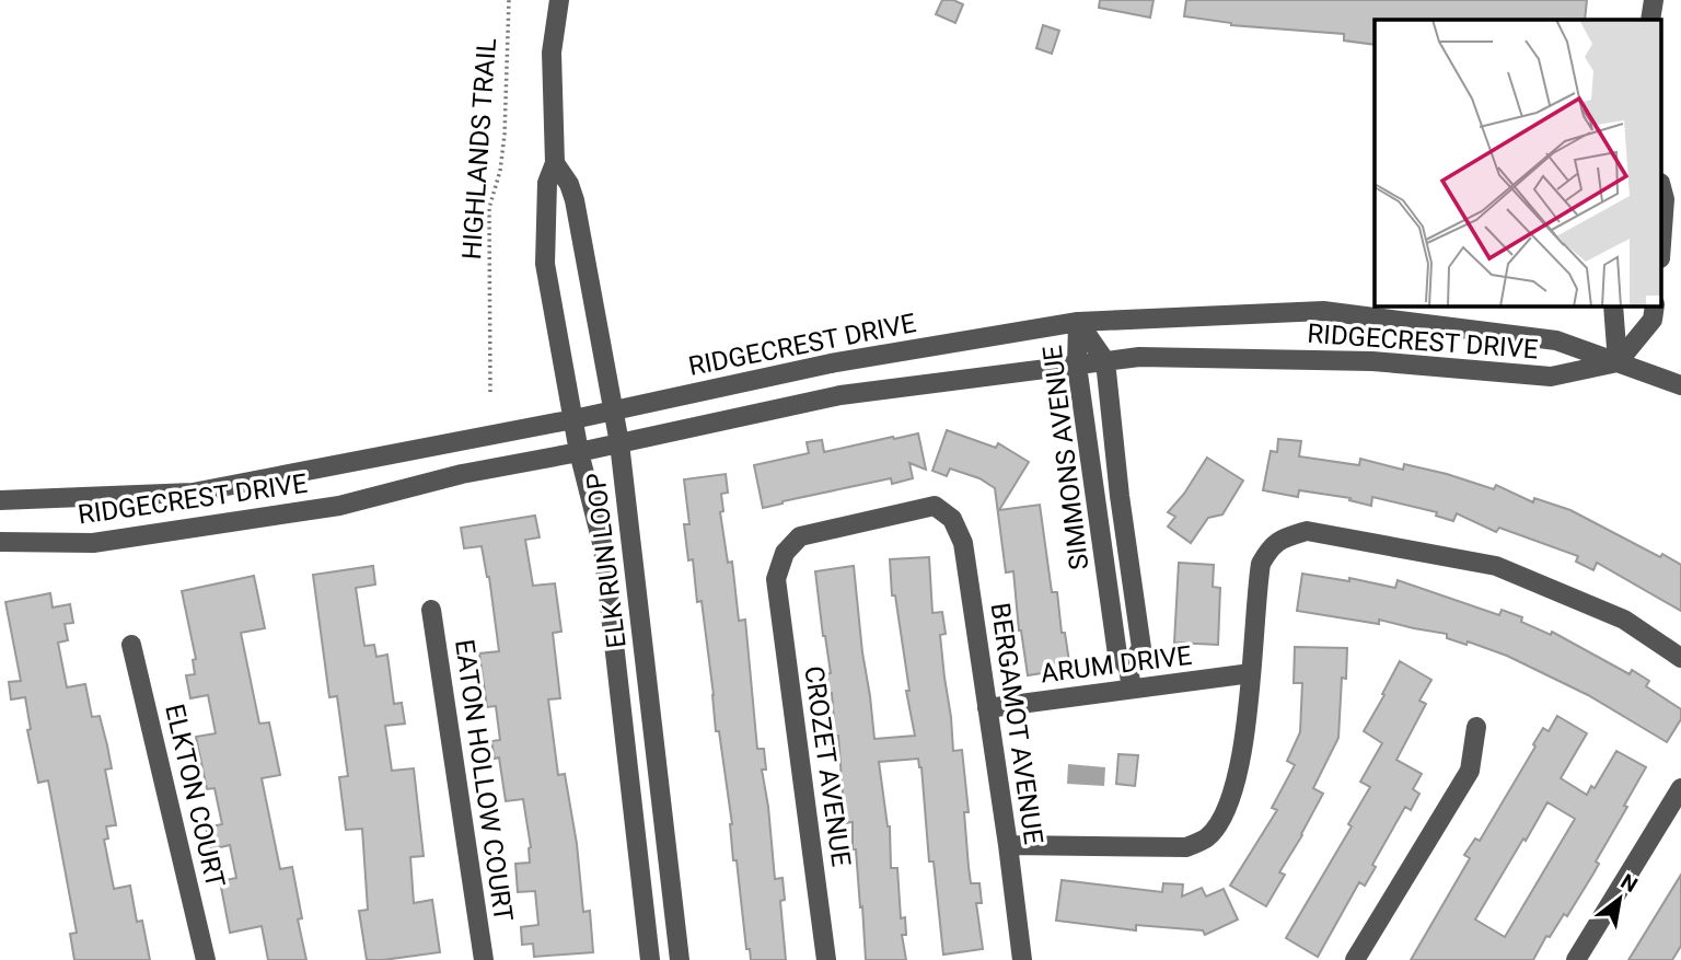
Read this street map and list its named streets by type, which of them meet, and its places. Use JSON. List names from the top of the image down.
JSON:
{
  "streets": {
    "street": [
      "RIDGECREST DRIVE",
      "SIMMONS AVENUE",
      "ELK RUN LOOP",
      "ARUM DRIVE",
      "BERGAMOT AVENUE",
      "CROZET AVENUE",
      "EATON HOLLOW COURT",
      "ELKTON COURT"
    ],
    "path": ["HIGHLANDS TRAIL"]
  },
  "crossings": [
    ["RIDGECREST DRIVE", "SIMMONS AVENUE"],
    ["RIDGECREST DRIVE", "ELK RUN LOOP"],
    ["SIMMONS AVENUE", "ARUM DRIVE"],
    ["ARUM DRIVE", "BERGAMOT AVENUE"],
    ["BERGAMOT AVENUE", "CROZET AVENUE"]
  ],
  "north": "top right"
}
